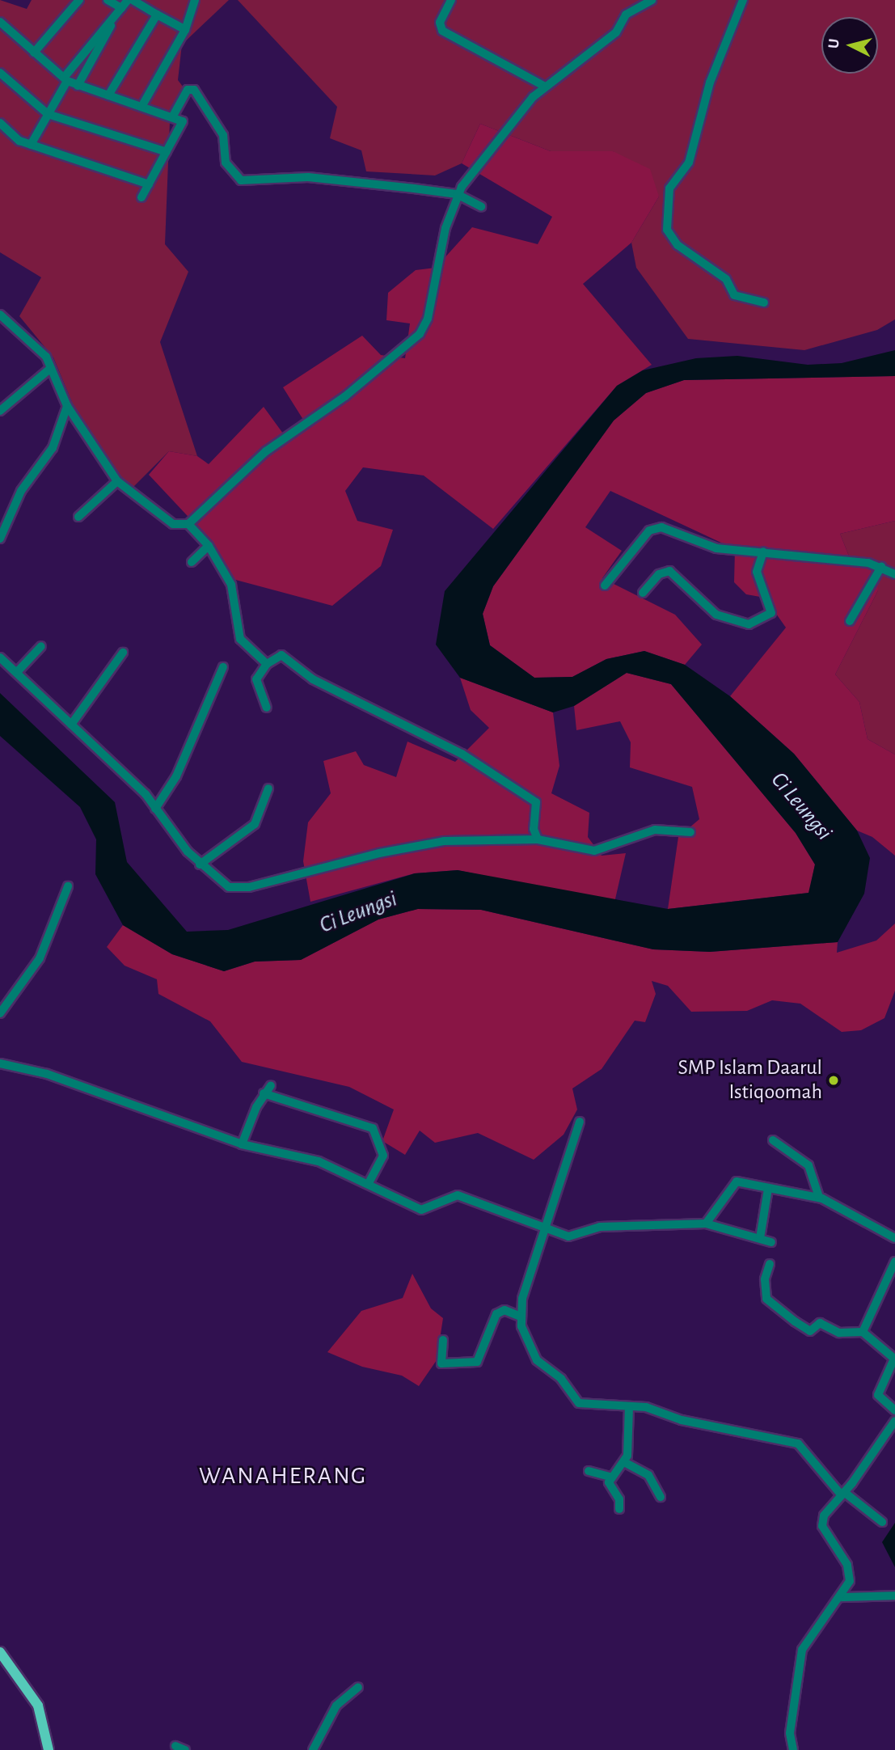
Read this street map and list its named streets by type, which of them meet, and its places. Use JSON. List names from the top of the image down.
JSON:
{
  "districts": ["WANAHERANG"],
  "water": ["Ci Leungsi"],
  "places": ["SMP Islam Daarul Istiqoomah"],
  "north": "left"
}
